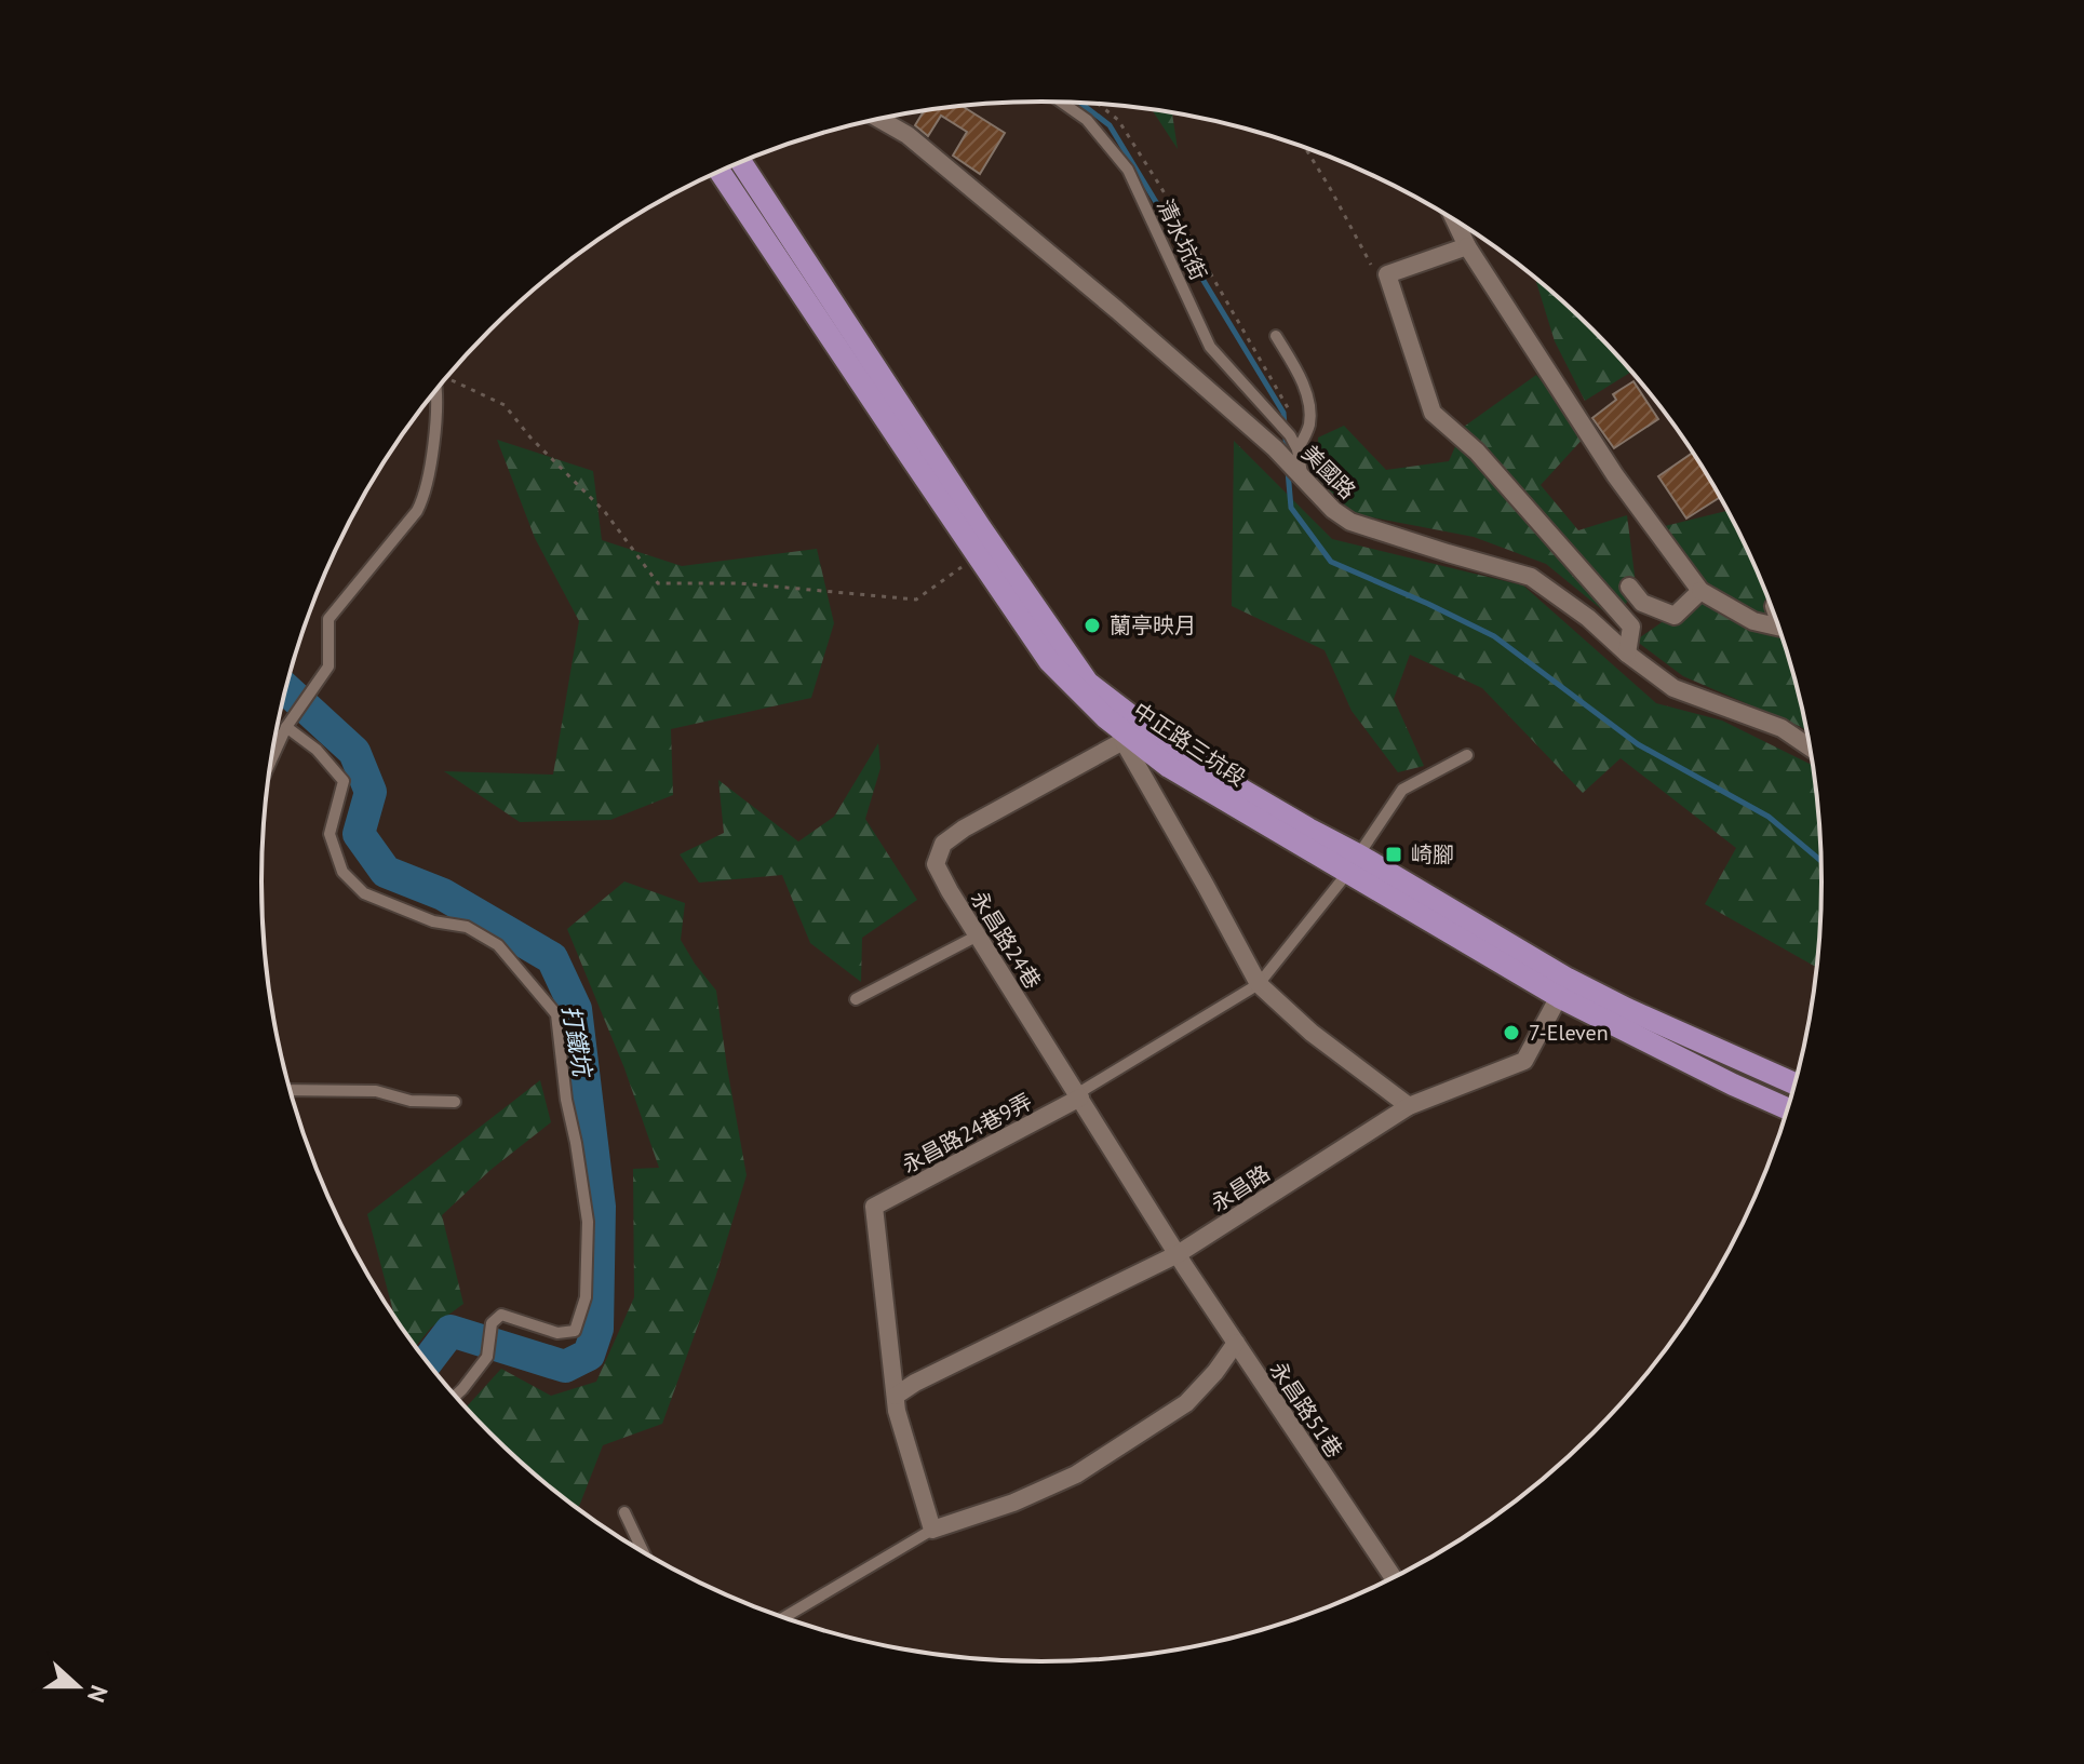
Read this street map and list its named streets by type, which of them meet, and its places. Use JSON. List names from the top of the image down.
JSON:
{
  "streets": {
    "main road": ["中正路三坑段"],
    "street": [
      "美國路",
      "永昌路24巷",
      "永昌路24巷9弄",
      "永昌路",
      "永昌路51巷"
    ],
    "lane": ["清水坑街"]
  },
  "crossings": [
    ["中正路三坑段", "永昌路24巷"],
    ["中正路三坑段", "永昌路"],
    ["永昌路24巷", "永昌路24巷9弄"],
    ["永昌路24巷", "永昌路"],
    ["永昌路24巷", "永昌路51巷"],
    ["永昌路24巷9弄", "永昌路"],
    ["永昌路", "永昌路51巷"]
  ],
  "water": ["打鐵坑"],
  "places": {
    "other": ["蘭亭映月", "7-Eleven"],
    "transit": ["崎腳"]
  },
  "north": "right"
}
